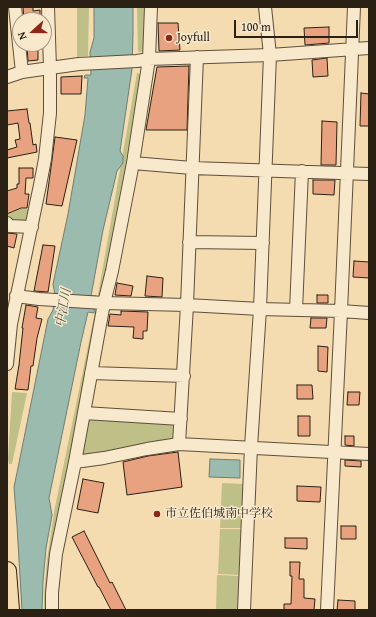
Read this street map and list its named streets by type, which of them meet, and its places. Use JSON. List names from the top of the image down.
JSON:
{
  "water": ["中江川"],
  "places": ["Joyfull", "市立佐伯城南中学校"],
  "scale_bar": "100 m",
  "north": "left"
}
